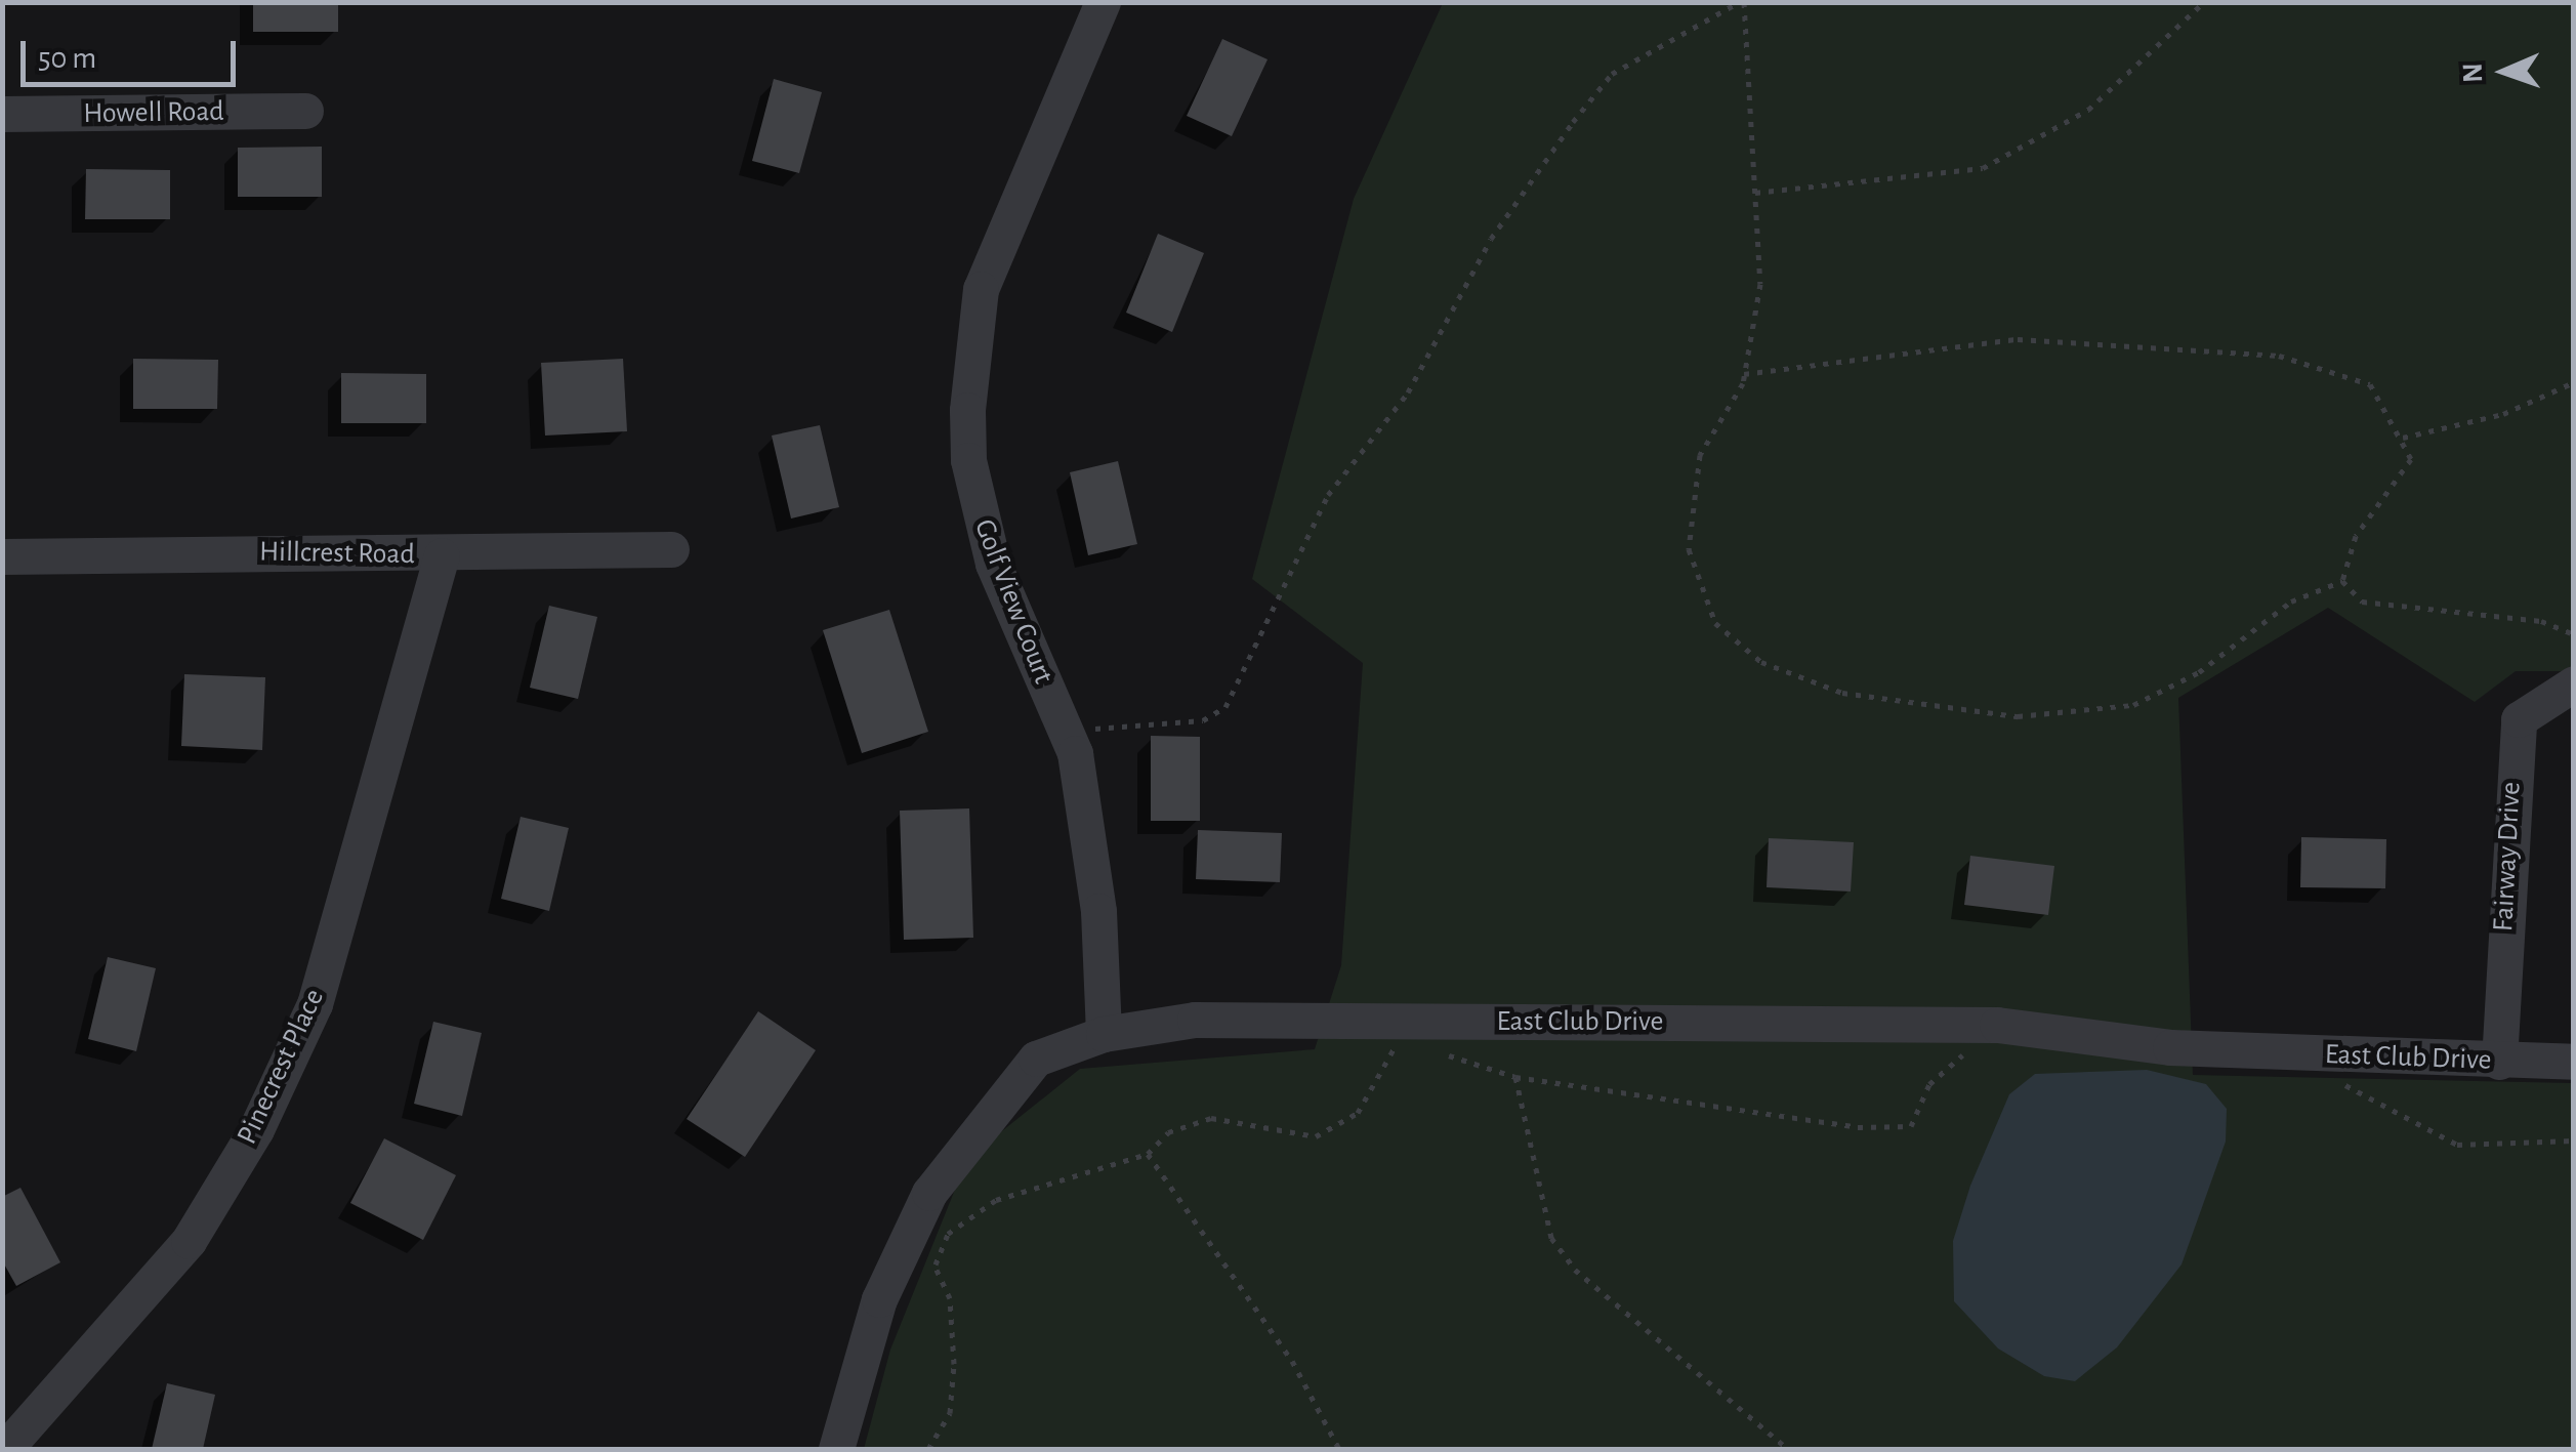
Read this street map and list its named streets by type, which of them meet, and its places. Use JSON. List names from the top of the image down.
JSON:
{
  "streets": {
    "street": [
      "Howell Road",
      "Hillcrest Road",
      "Golf View Court",
      "Fairway Drive",
      "East Club Drive",
      "Pinecrest Place"
    ]
  },
  "crossings": [
    ["Hillcrest Road", "Pinecrest Place"],
    ["Golf View Court", "East Club Drive"],
    ["Fairway Drive", "East Club Drive"]
  ],
  "scale_bar": "50 m",
  "north": "left"
}
